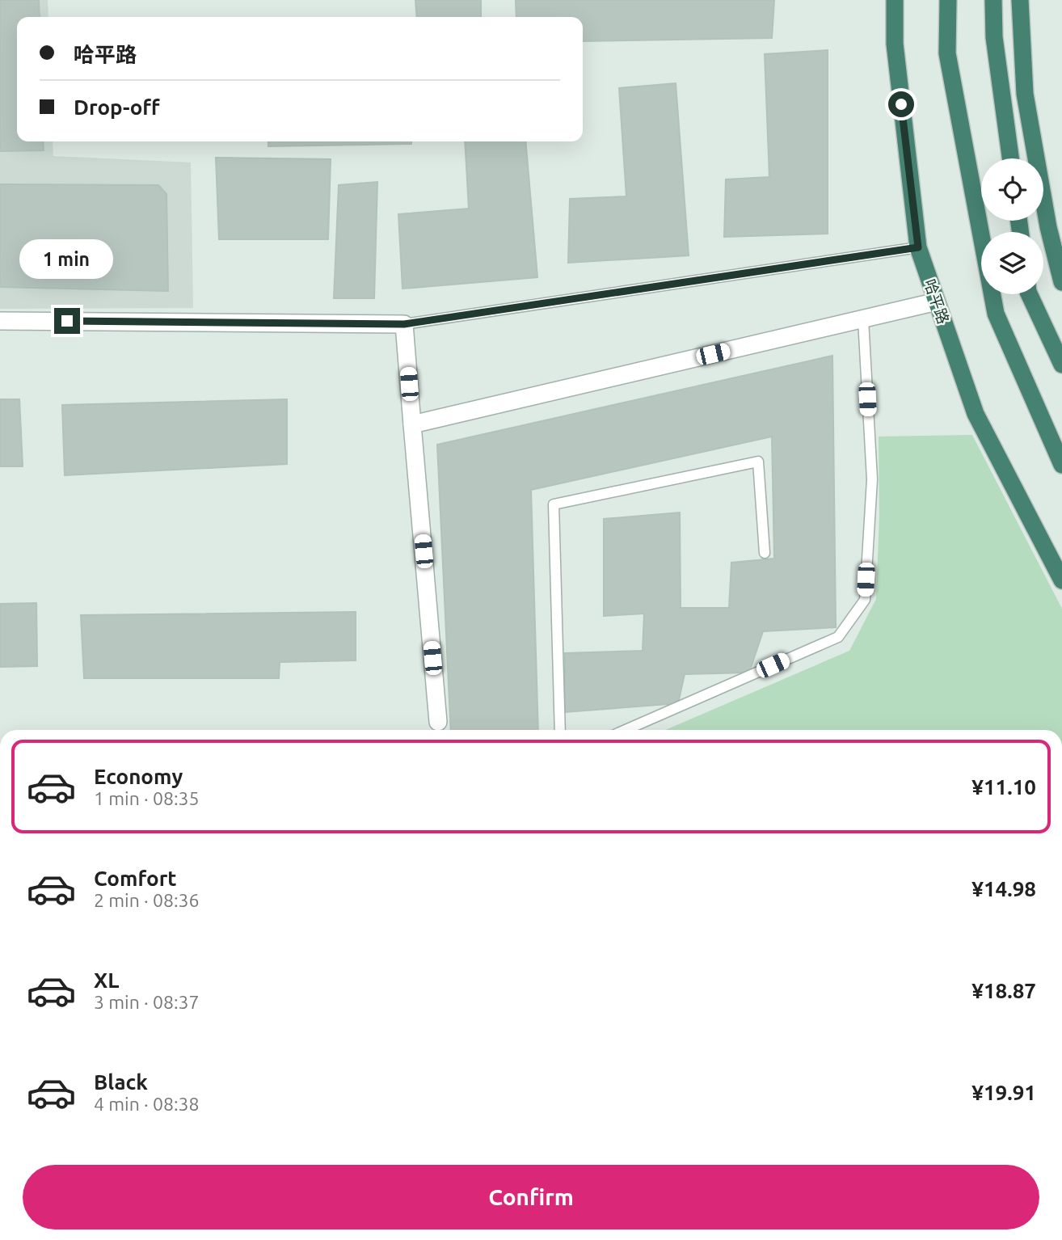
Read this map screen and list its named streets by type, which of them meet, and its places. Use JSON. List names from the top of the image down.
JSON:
{
  "streets": {
    "highway": ["哈平路"]
  },
  "page": {
    "banner": ["哈平路", "Drop-off"],
    "bubble": "1 min",
    "list": [
      {
        "name": "Economy",
        "note": "1 min · 08:35",
        "value": "¥11.10"
      },
      {
        "name": "Comfort",
        "note": "2 min · 08:36",
        "value": "¥14.98"
      },
      {
        "name": "XL",
        "note": "3 min · 08:37",
        "value": "¥18.87"
      },
      {
        "name": "Black",
        "note": "4 min · 08:38",
        "value": "¥19.91"
      }
    ],
    "buttons": "Confirm"
  }
}
